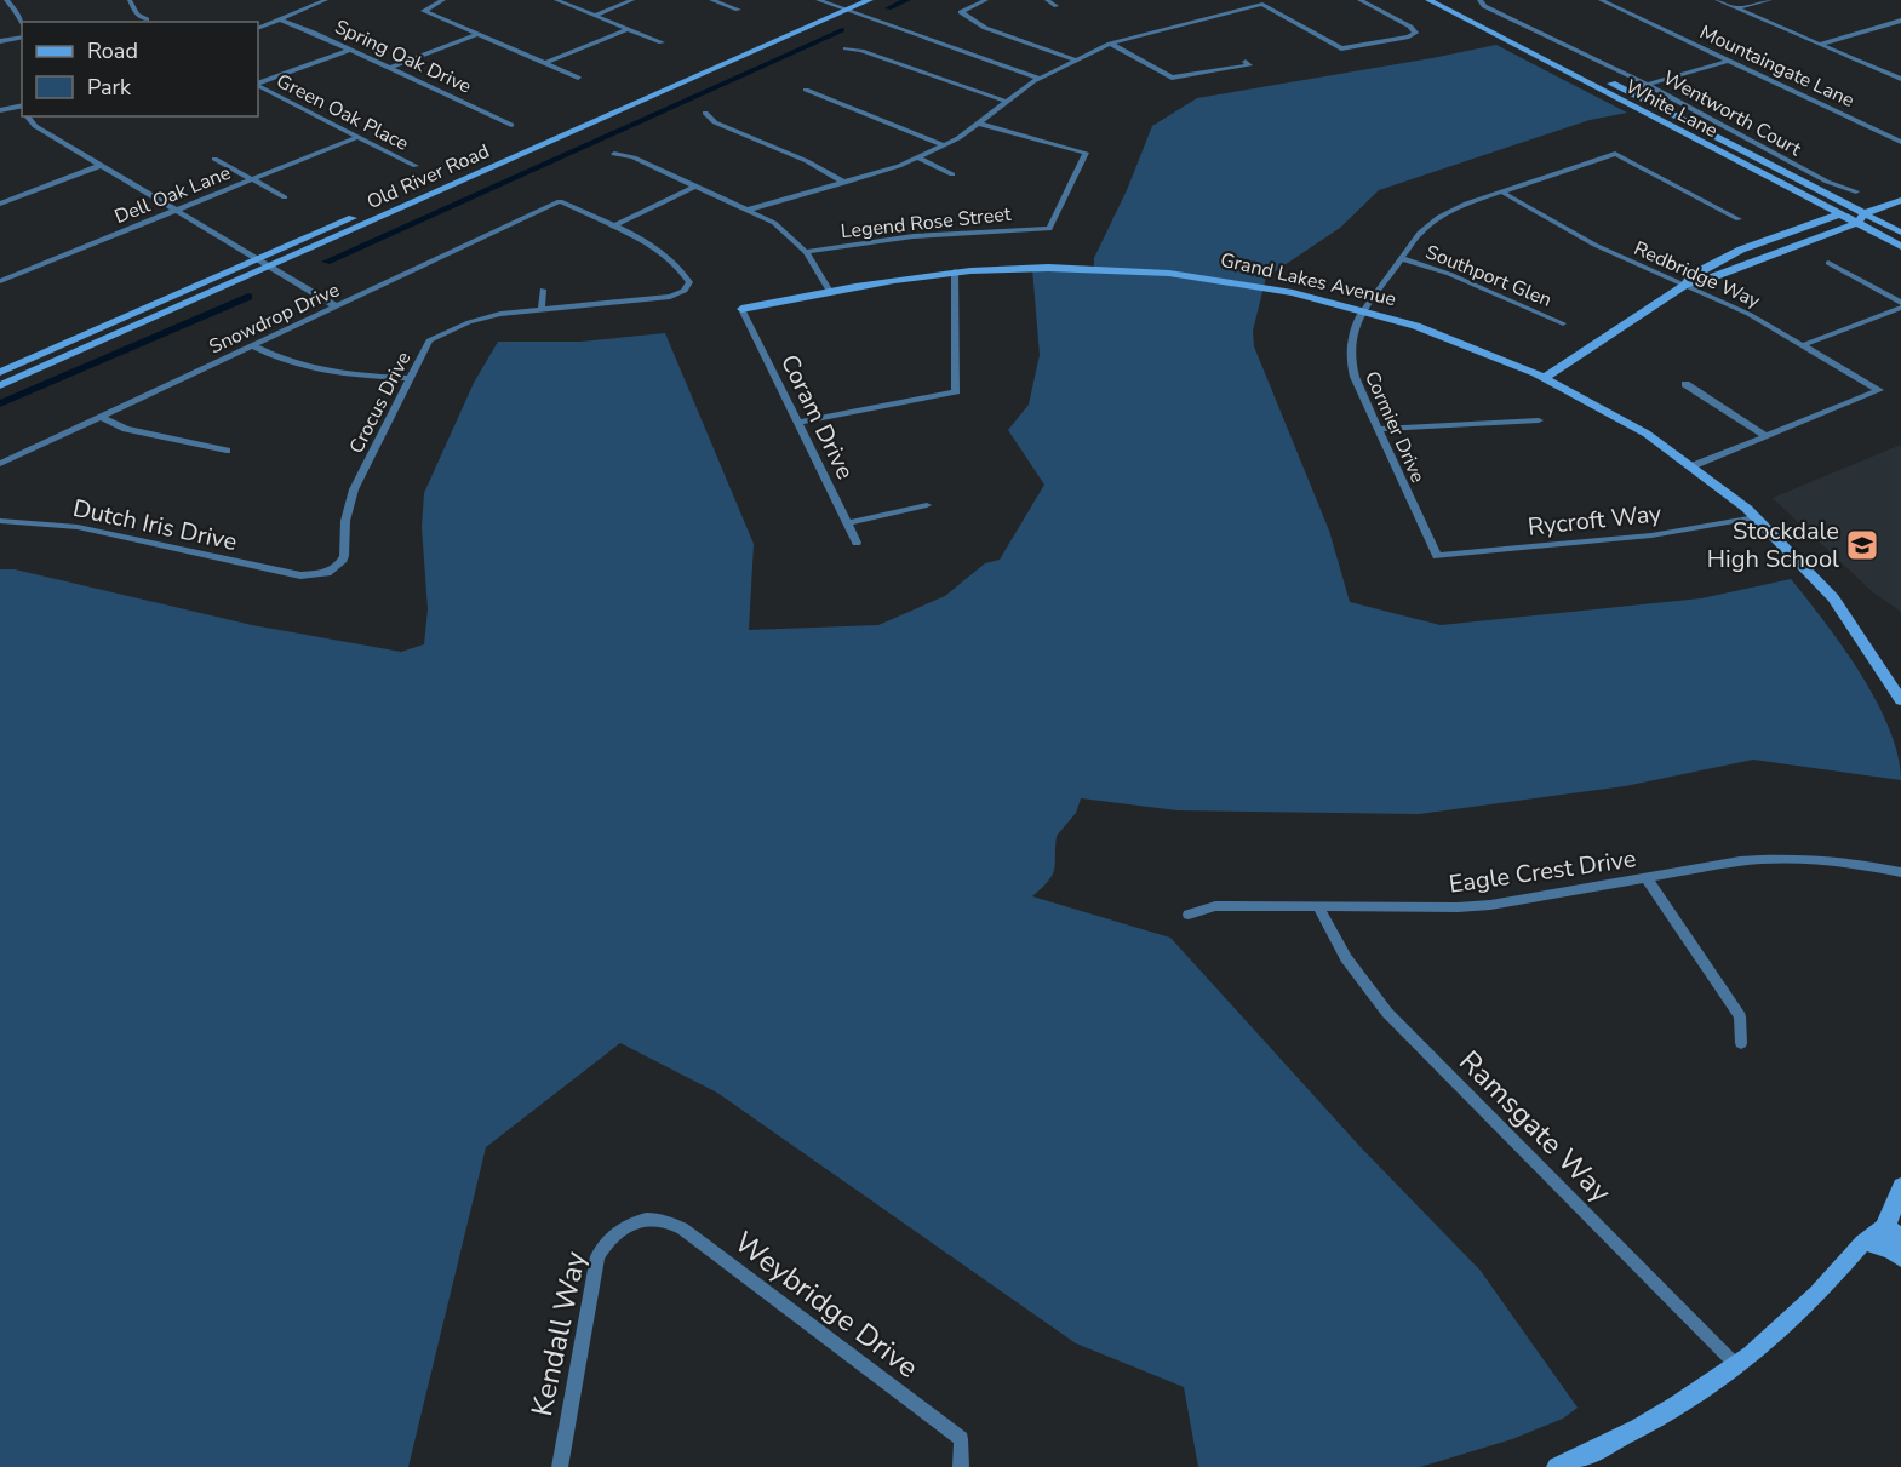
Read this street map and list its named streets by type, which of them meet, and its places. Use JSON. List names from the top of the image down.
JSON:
{
  "streets": {
    "main road": ["White Lane", "Old River Road", "Grand Lakes Avenue"],
    "street": [
      "Spring Oak Drive",
      "Mountaingate Lane",
      "Green Oak Place",
      "Wentworth Court",
      "Dell Oak Lane",
      "Legend Rose Street",
      "Redbridge Way",
      "Southport Glen",
      "Snowdrop Drive",
      "Crocus Drive",
      "Coram Drive",
      "Cormier Drive",
      "Rycroft Way",
      "Dutch Iris Drive",
      "Eagle Crest Drive",
      "Ramsgate Way",
      "Weybridge Drive",
      "Kendall Way"
    ]
  },
  "crossings": [
    ["Green Oak Place", "Dell Oak Lane"],
    ["Redbridge Way", "Cormier Drive"],
    ["Southport Glen", "Cormier Drive"],
    ["Grand Lakes Avenue", "Coram Drive"],
    ["Grand Lakes Avenue", "Cormier Drive"],
    ["Grand Lakes Avenue", "Rycroft Way"],
    ["Snowdrop Drive", "Crocus Drive"],
    ["Crocus Drive", "Dutch Iris Drive"],
    ["Cormier Drive", "Rycroft Way"],
    ["Eagle Crest Drive", "Ramsgate Way"],
    ["Weybridge Drive", "Kendall Way"]
  ],
  "places": {
    "school or university": ["Stockdale High School"]
  },
  "legend": ["Road", "Park"]
}
